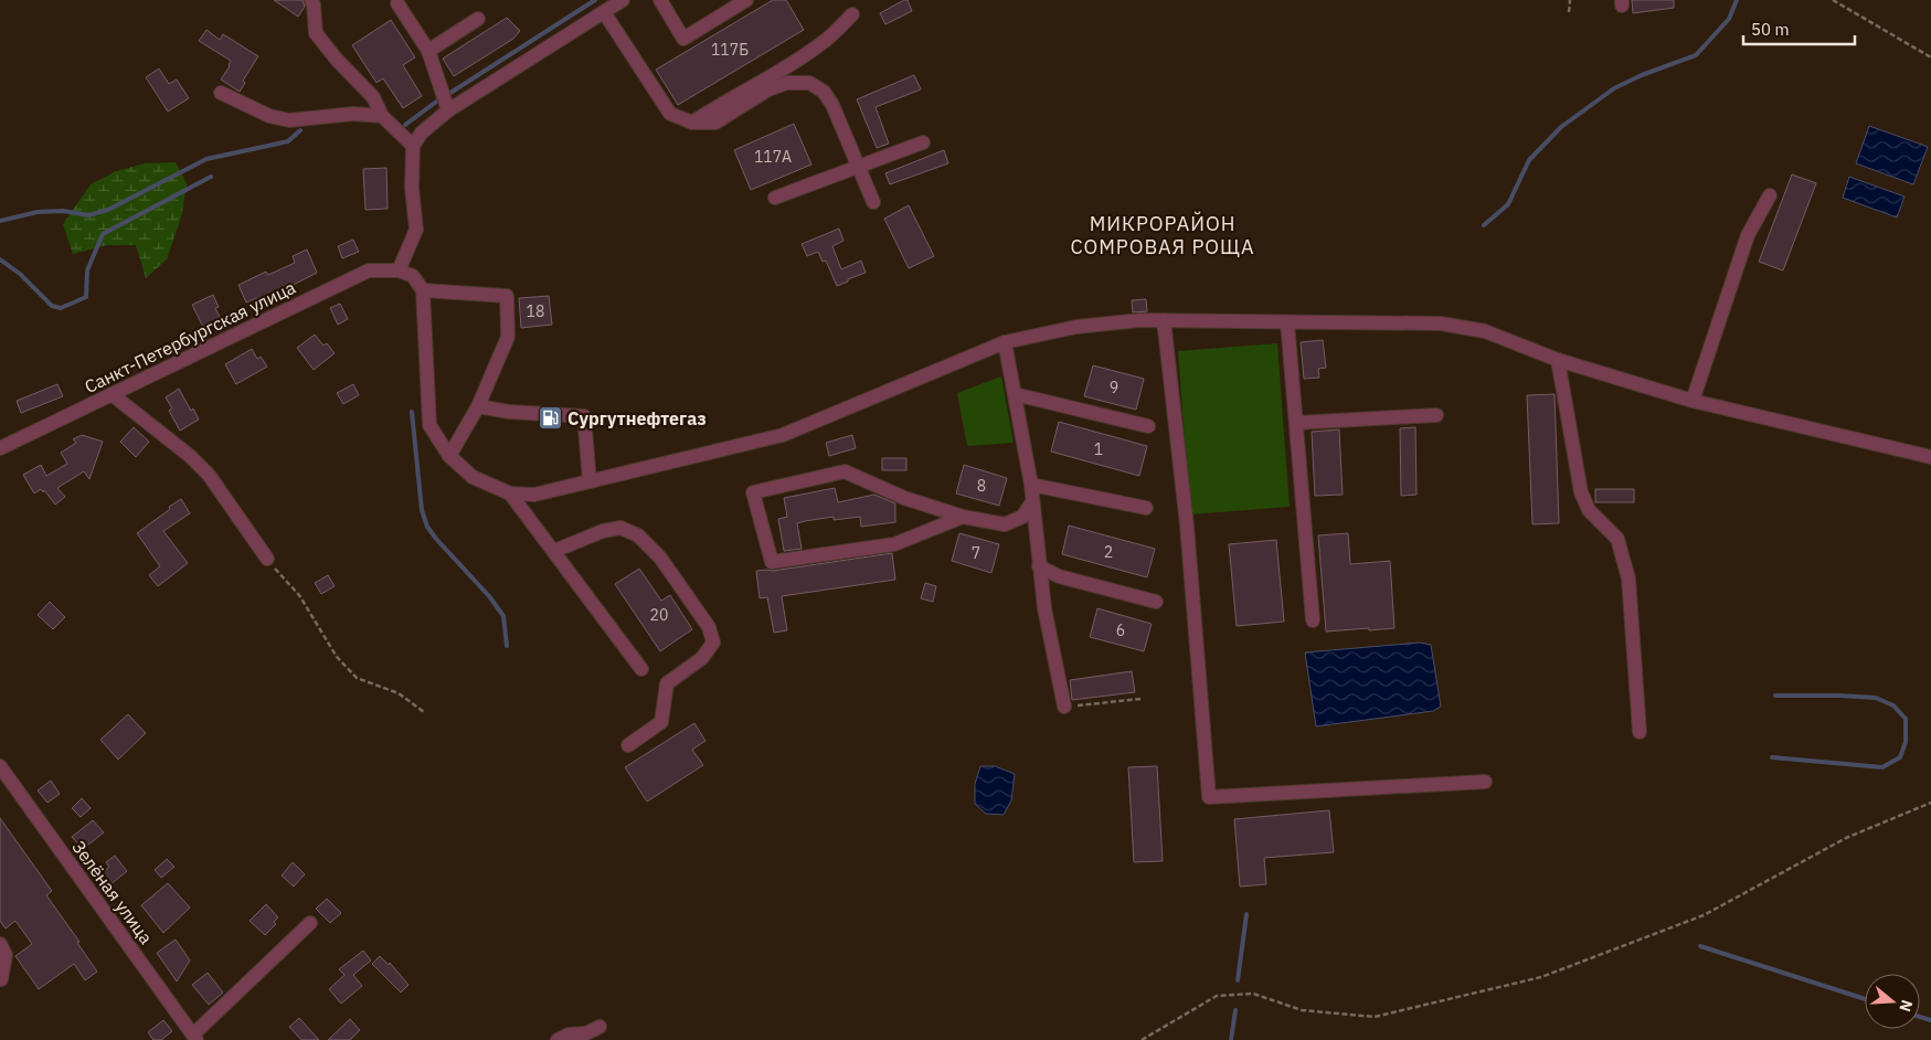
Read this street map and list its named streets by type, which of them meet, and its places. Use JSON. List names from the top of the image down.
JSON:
{
  "streets": {
    "street": ["Санкт-Петербургская улица", "Зелёная улица"]
  },
  "districts": ["МИКРОРАЙОН СОМРОВАЯ РОЩА"],
  "places": {
    "fuel station": ["Сургутнефтегаз"]
  },
  "house_numbers": [
    "117Б",
    "117А",
    "18",
    "9",
    "1",
    "8",
    "2",
    "7",
    "20",
    "6"
  ],
  "scale_bar": "50 m",
  "north": "right"
}
